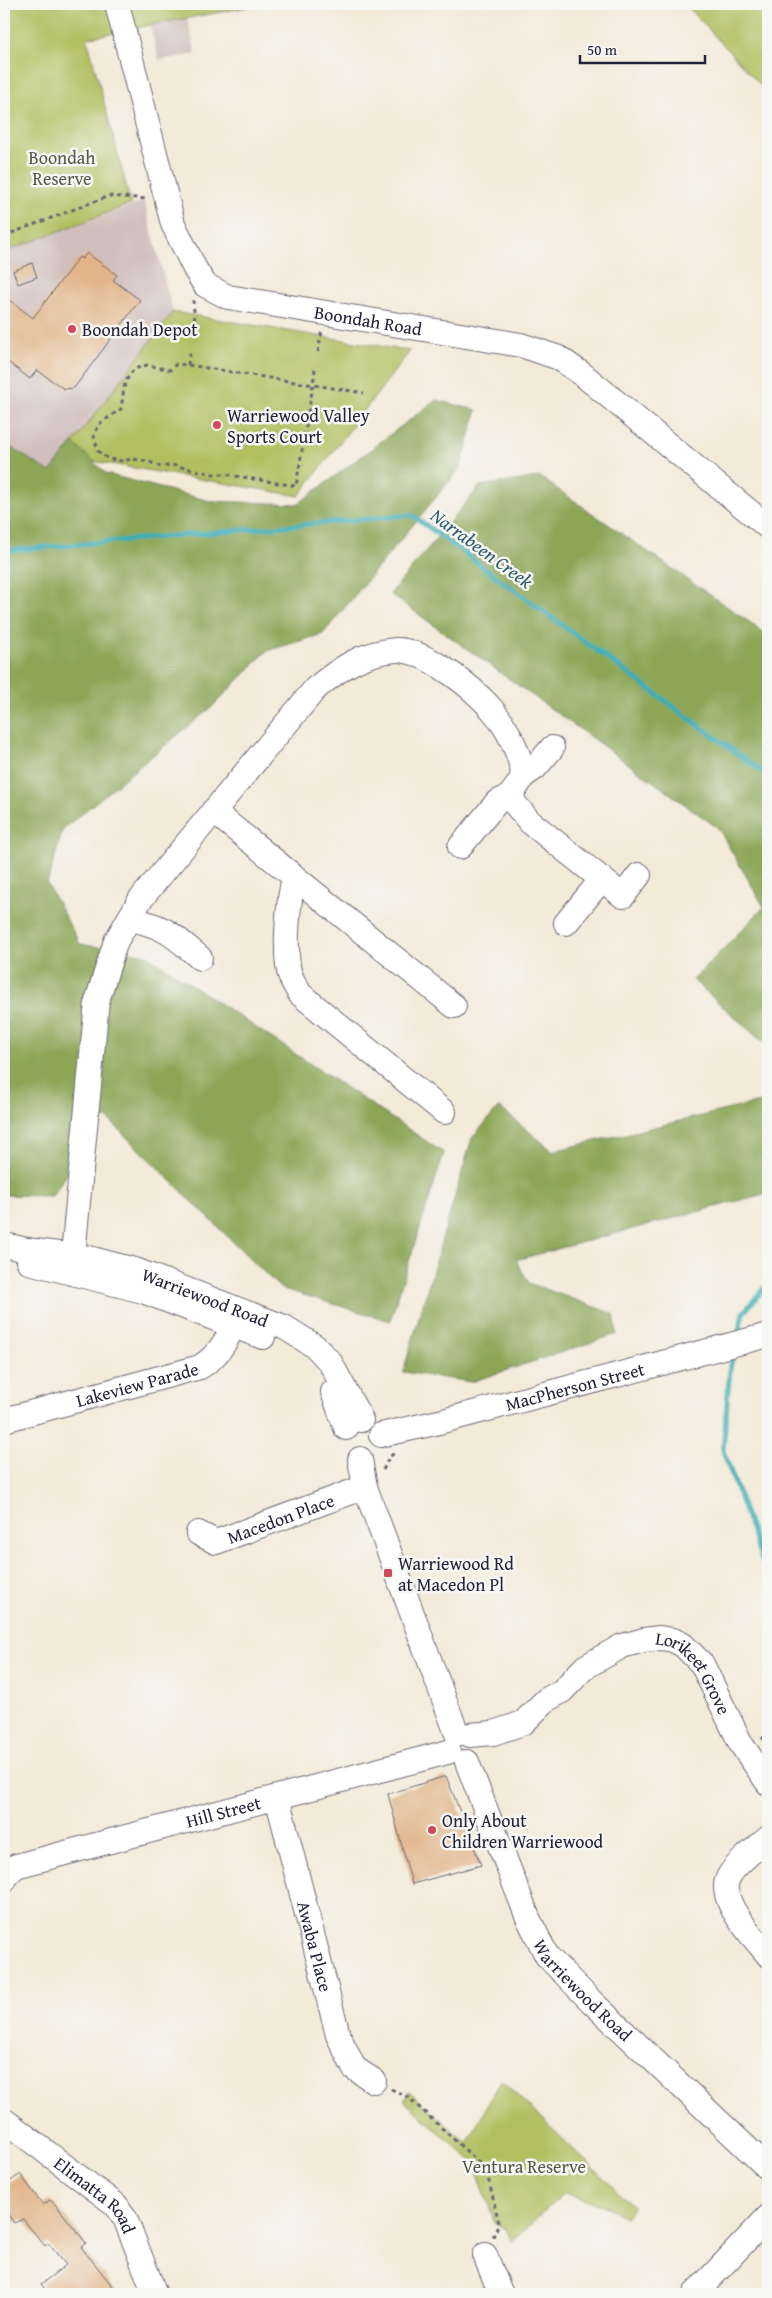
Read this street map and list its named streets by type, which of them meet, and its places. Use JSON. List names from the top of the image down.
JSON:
{
  "streets": {
    "street": [
      "Boondah Road",
      "Warriewood Road",
      "Lakeview Parade",
      "MacPherson Street",
      "Macedon Place",
      "Lorikeet Grove",
      "Hill Street",
      "Awaba Place",
      "Elimatta Road"
    ]
  },
  "crossings": [
    ["Warriewood Road", "Lakeview Parade"],
    ["Warriewood Road", "MacPherson Street"],
    ["Warriewood Road", "Macedon Place"],
    ["Warriewood Road", "Lorikeet Grove"],
    ["Warriewood Road", "Hill Street"],
    ["Lorikeet Grove", "Hill Street"],
    ["Hill Street", "Awaba Place"]
  ],
  "water": ["Narrabeen Creek"],
  "parks": ["Boondah Reserve", "Ventura Reserve"],
  "places": {
    "other": ["Boondah Depot", "Warriewood Valley Sports Court", "Only About Children Warriewood"],
    "transit": ["Warriewood Rd at Macedon Pl"]
  },
  "scale_bar": "50 m"
}
